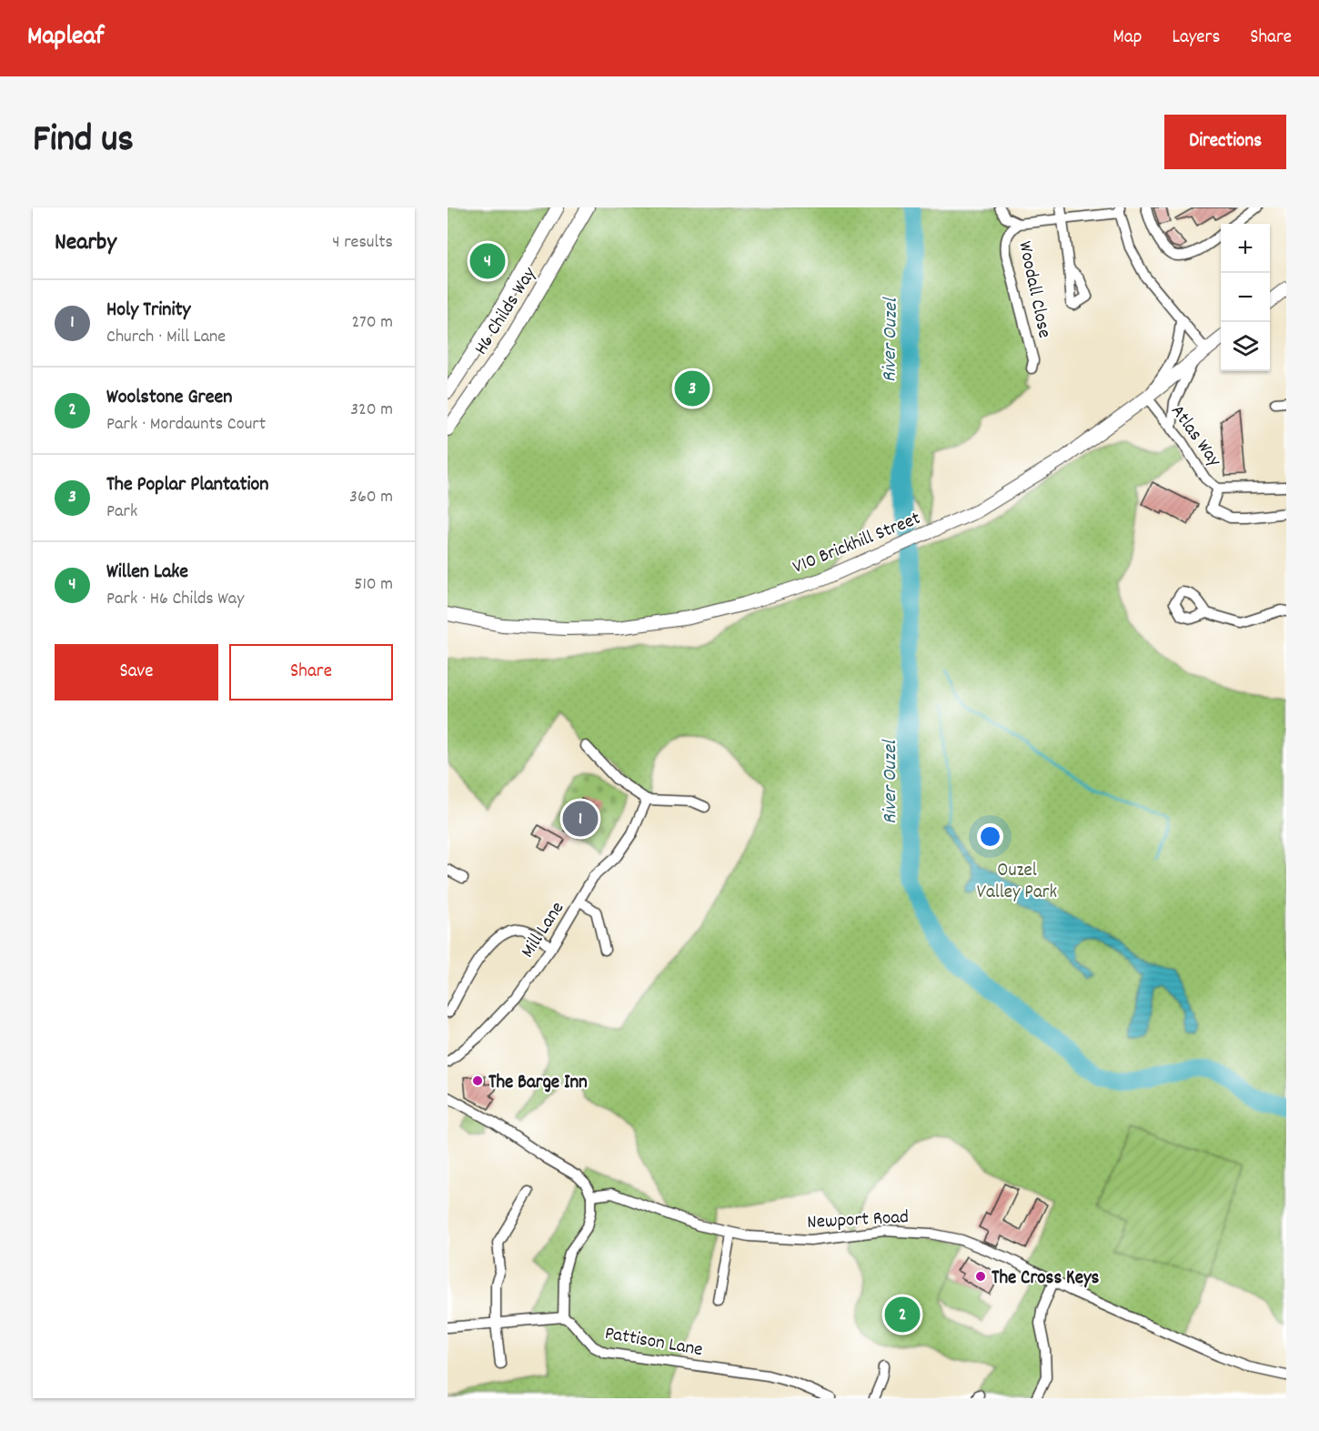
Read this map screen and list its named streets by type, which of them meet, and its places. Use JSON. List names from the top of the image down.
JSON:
{
  "streets": {
    "street": [
      "Woodall Close",
      "H6 Childs Way",
      "Atlas Way",
      "V10 Brickhill Street",
      "Mill Lane",
      "Newport Road",
      "Pattison Lane"
    ]
  },
  "crossings": [
    ["Atlas Way", "V10 Brickhill Street"]
  ],
  "water": ["River Ouzel"],
  "parks": ["Ouzel Valley Park"],
  "places": ["The Barge Inn", "The Cross Keys"],
  "page": {
    "header": "Mapleaf",
    "nav": ["Map", "Layers", "Share"],
    "title": "Find us",
    "buttons": [
      "Directions",
      ["Save", "Share"]
    ],
    "heading": ["Nearby", "4 results"],
    "map_buttons": ["+", "−"],
    "pins": [
      "4",
      "3",
      "1",
      "2"
    ],
    "list": [
      {
        "mark": "1",
        "name": "Holy Trinity",
        "note": "Church · Mill Lane",
        "value": "270 m"
      },
      {
        "mark": "2",
        "name": "Woolstone Green",
        "note": "Park · Mordaunts Court",
        "value": "320 m"
      },
      {
        "mark": "3",
        "name": "The Poplar Plantation",
        "note": "Park",
        "value": "360 m"
      },
      {
        "mark": "4",
        "name": "Willen Lake",
        "note": "Park · H6 Childs Way",
        "value": "510 m"
      }
    ]
  }
}
